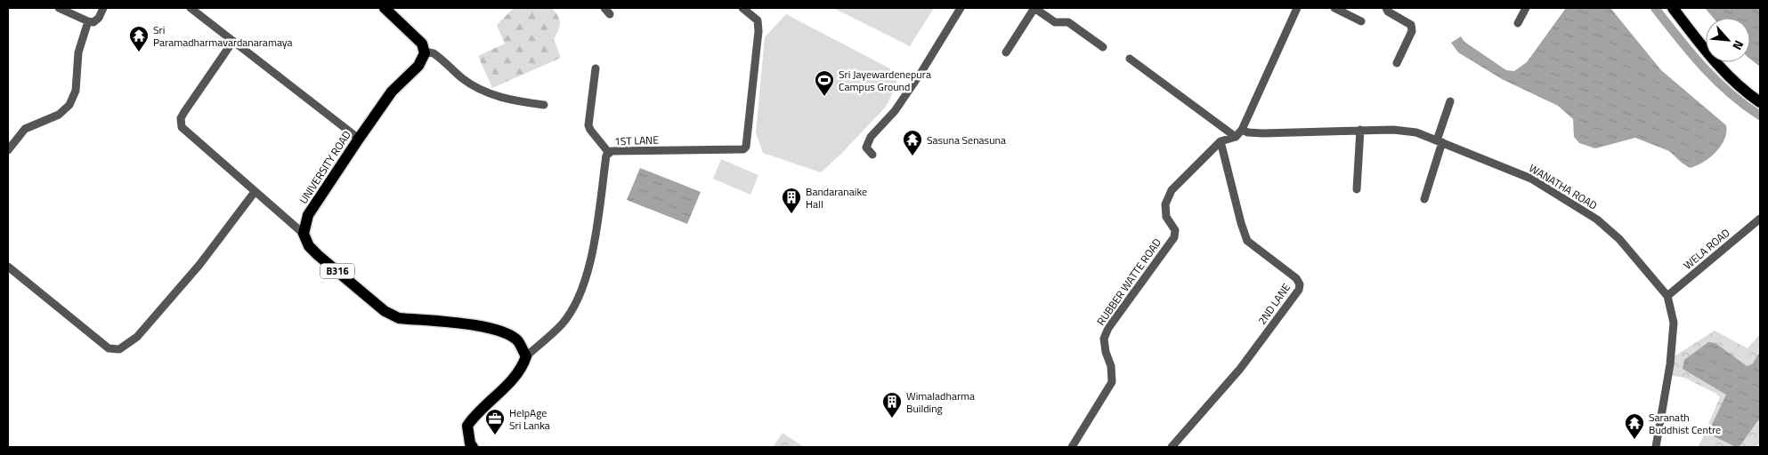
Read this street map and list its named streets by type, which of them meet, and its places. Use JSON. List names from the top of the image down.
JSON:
{
  "streets": {
    "main road": ["UNIVERSITY ROAD", "B316"],
    "street": [
      "1ST LANE",
      "WANATHA ROAD",
      "WELA ROAD",
      "RUBBER WATTE ROAD",
      "2ND LANE"
    ]
  },
  "crossings": [
    ["1ST LANE", "B316"],
    ["UNIVERSITY ROAD", "B316"],
    ["WANATHA ROAD", "WELA ROAD"],
    ["WANATHA ROAD", "RUBBER WATTE ROAD"],
    ["RUBBER WATTE ROAD", "2ND LANE"]
  ],
  "places": {
    "temple": ["Sri Paramadharmavardanaramaya", "Sasuna Senasuna", "Saranath Buddhist Centre"],
    "sports": ["Sri Jayewardenepura Campus Ground"],
    "building": ["Bandaranaike Hall", "Wimaladharma Building"],
    "office": ["HelpAge Sri Lanka"]
  },
  "north": "bottom right"
}
